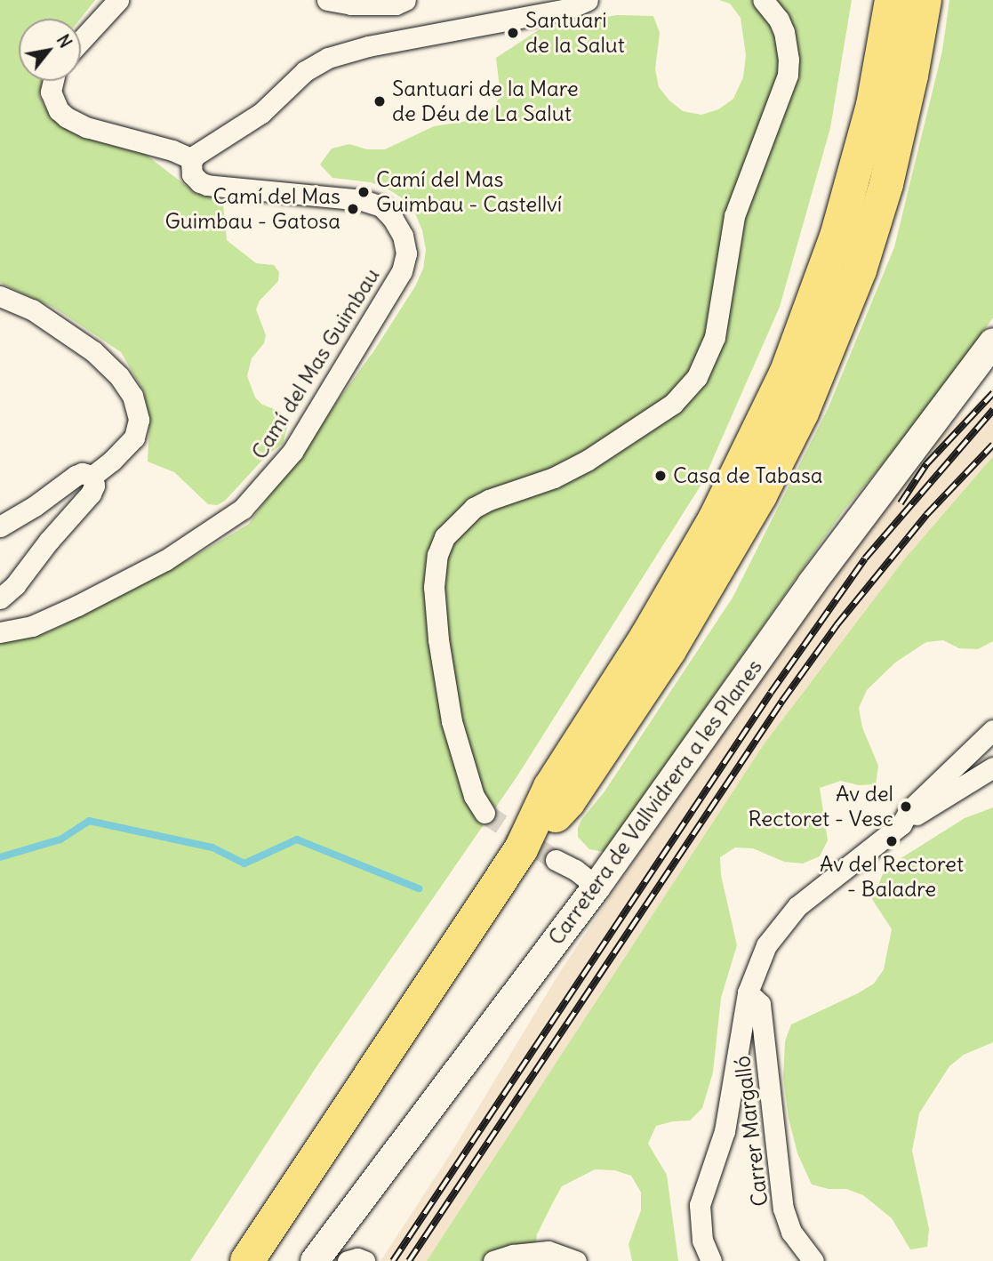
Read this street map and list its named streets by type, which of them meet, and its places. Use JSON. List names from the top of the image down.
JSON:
{
  "streets": {
    "main road": ["Carretera de Vallvidrera a les Planes"],
    "street": ["Camí del Mas Guimbau", "Carrer Margalló"]
  },
  "places": [
    "Santuari de la Salut",
    "Santuari de la Mare de Déu de La Salut",
    "Camí del Mas Guimbau - Castellví",
    "Camí del Mas Guimbau - Gatosa",
    "Casa de Tabasa",
    "Av del Rectoret - Vesc",
    "Av del Rectoret - Baladre"
  ],
  "north": "top right"
}
